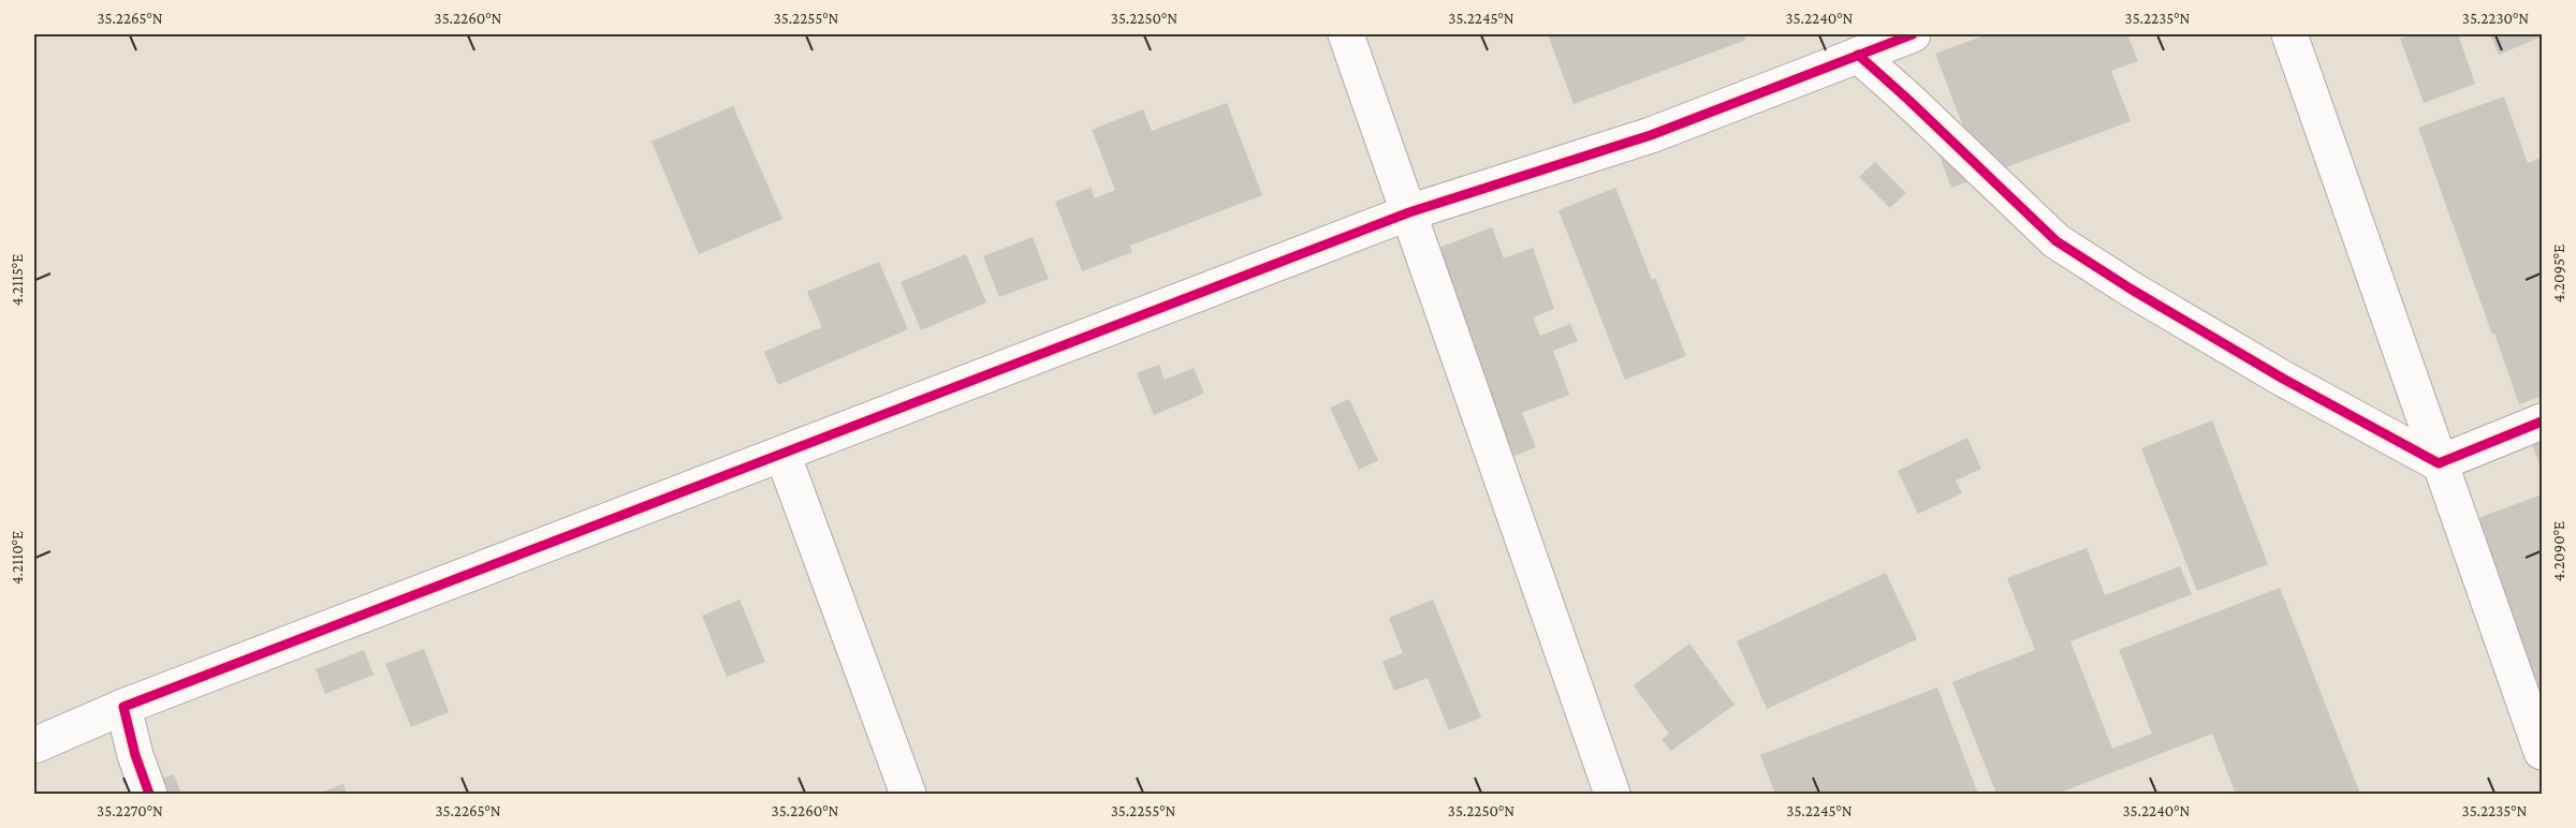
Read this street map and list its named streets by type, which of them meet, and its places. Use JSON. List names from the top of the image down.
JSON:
{
  "coordinates": [
    "35.2265°N",
    "35.2260°N",
    "35.2255°N",
    "35.2250°N",
    "35.2245°N",
    "35.2240°N",
    "35.2235°N",
    "35.2230°N",
    "4.2095°E",
    "4.2115°E",
    "4.2090°E",
    "4.2110°E",
    "35.2270°N"
  ]
}
